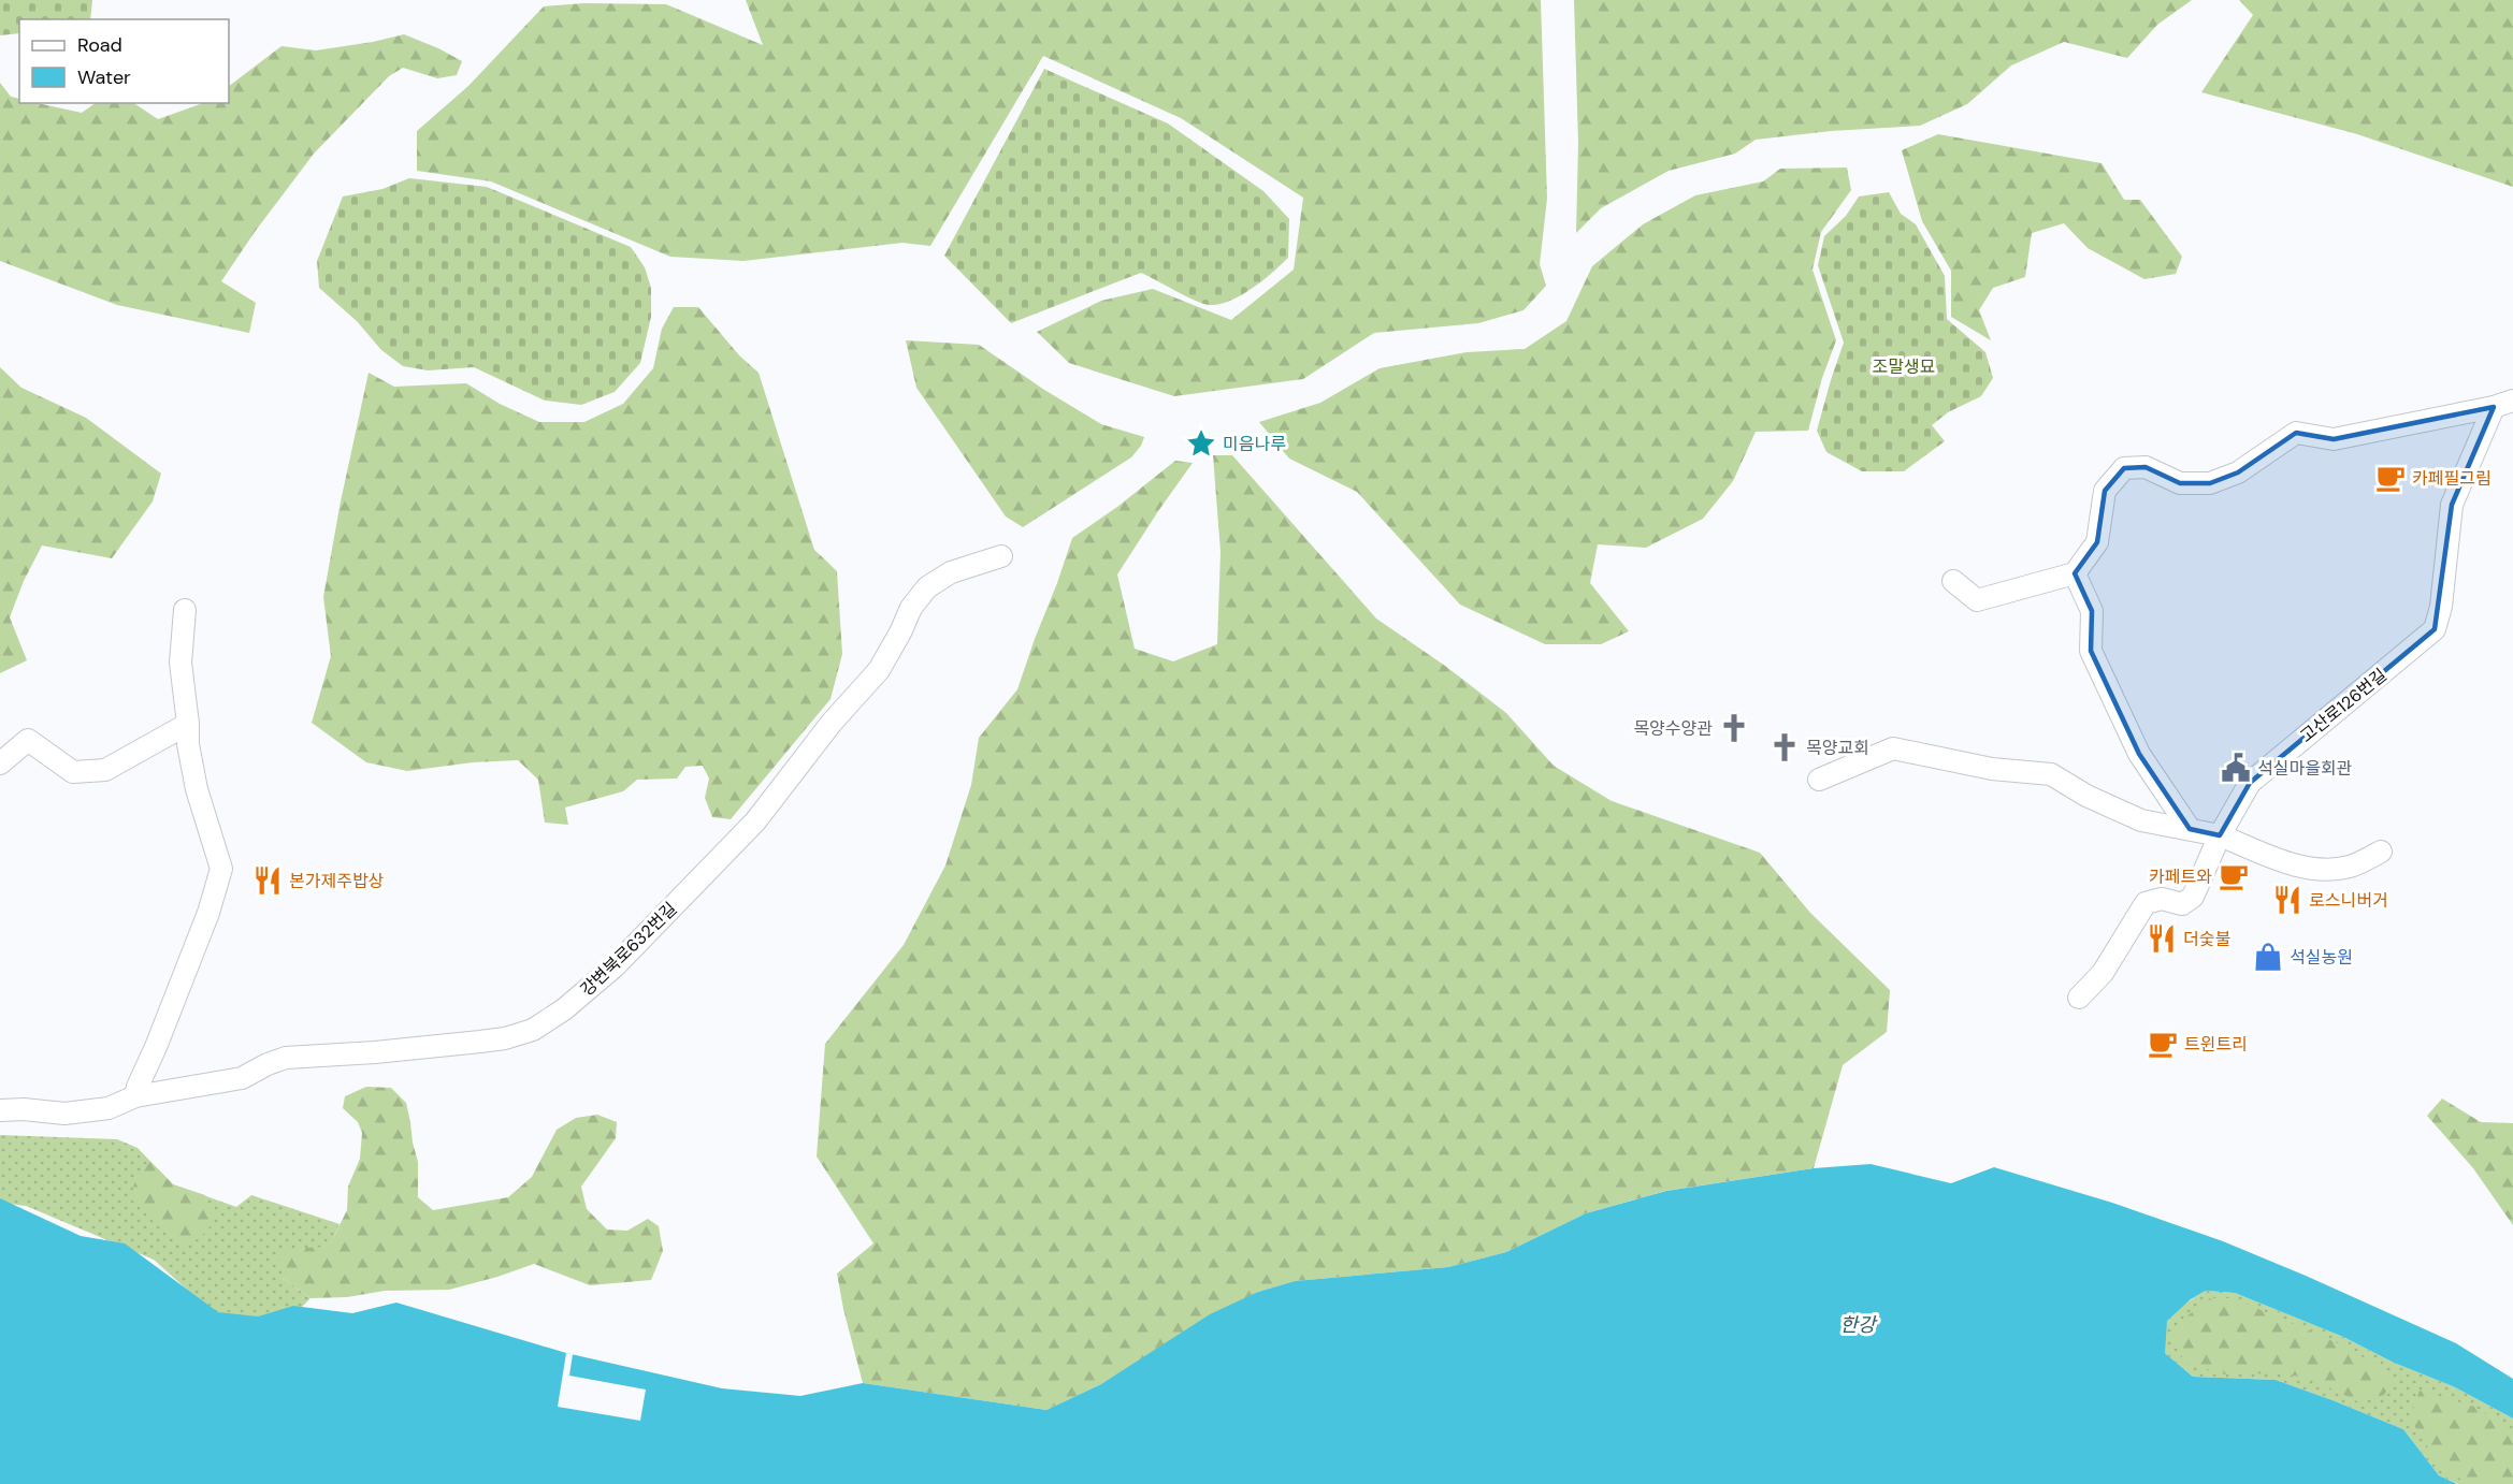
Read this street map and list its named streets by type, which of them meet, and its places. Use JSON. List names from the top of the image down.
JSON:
{
  "streets": {
    "street": ["고산로126번길", "강변북로632번길"]
  },
  "water": ["한강"],
  "parks": ["조말생묘"],
  "places": {
    "place": ["미음나루"],
    "cafe": ["카페필그림", "카페트와", "트윈트리"],
    "church": ["목양수양관", "목양교회"],
    "public building": ["석실마을회관"],
    "restaurant": ["본가제주밥상", "로스니버거", "더숯불"],
    "shop": ["석실농원"]
  },
  "legend": ["Road", "Water"]
}
